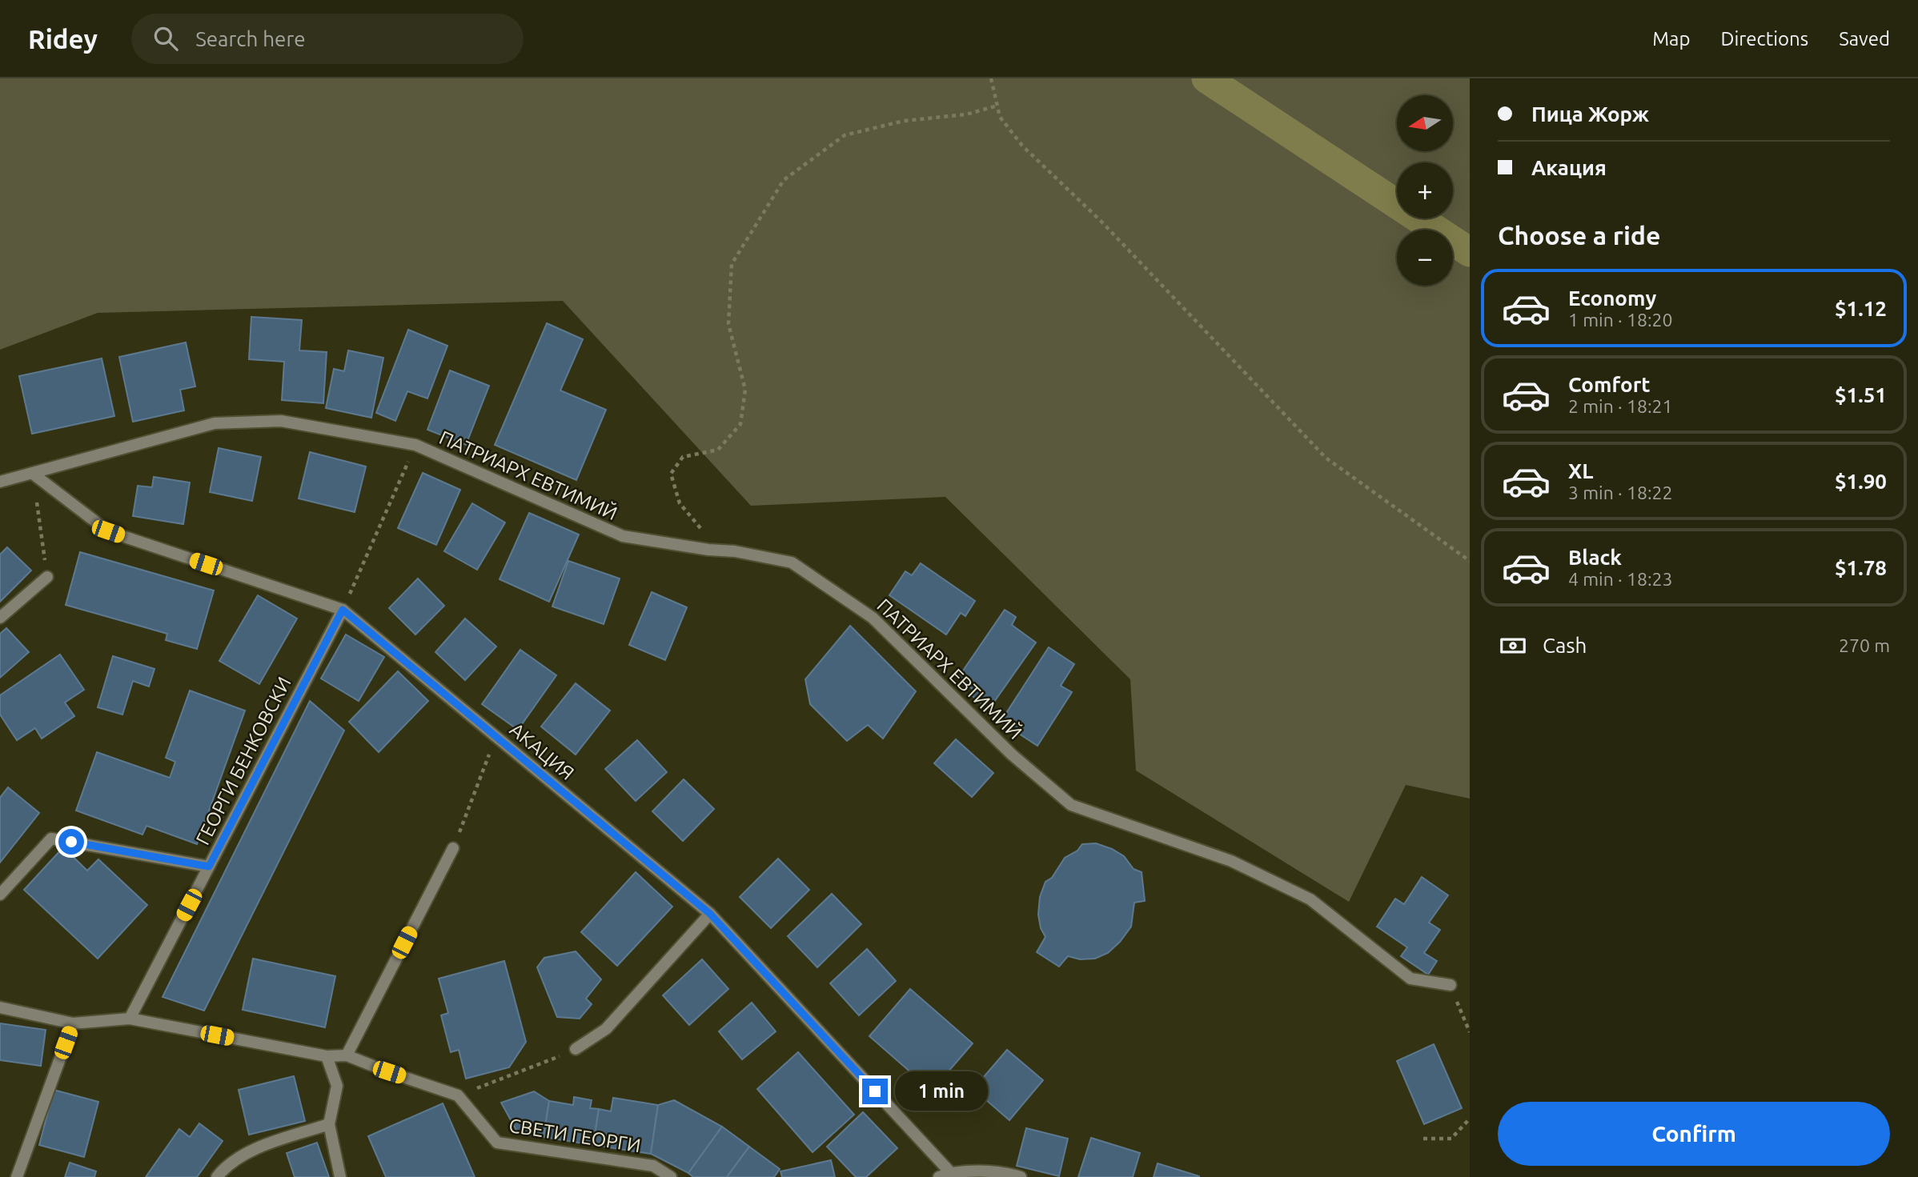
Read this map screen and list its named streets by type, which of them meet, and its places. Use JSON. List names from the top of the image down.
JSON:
{
  "streets": {
    "street": [
      "ПАТРИАРХ ЕВТИМИЙ",
      "АКАЦИЯ",
      "ГЕОРГИ БЕНКОВСКИ",
      "СВЕТИ ГЕОРГИ"
    ]
  },
  "crossings": [
    ["ПАТРИАРХ ЕВТИМИЙ", "АКАЦИЯ"],
    ["АКАЦИЯ", "ГЕОРГИ БЕНКОВСКИ"]
  ],
  "north": "left",
  "page": {
    "header": "Ridey",
    "search": "Search here",
    "nav": ["Map", "Directions", "Saved"],
    "banner": ["Пица Жорж", "Акация"],
    "map_buttons": ["+", "−"],
    "heading": "Choose a ride",
    "list": [
      {
        "name": "Economy",
        "note": "1 min · 18:20",
        "value": "$1.12"
      },
      {
        "name": "Comfort",
        "note": "2 min · 18:21",
        "value": "$1.51"
      },
      {
        "name": "XL",
        "note": "3 min · 18:22",
        "value": "$1.90"
      },
      {
        "name": "Black",
        "note": "4 min · 18:23",
        "value": "$1.78"
      }
    ],
    "pay": ["Cash", "270 m"],
    "bubble": "1 min",
    "buttons": "Confirm"
  }
}
